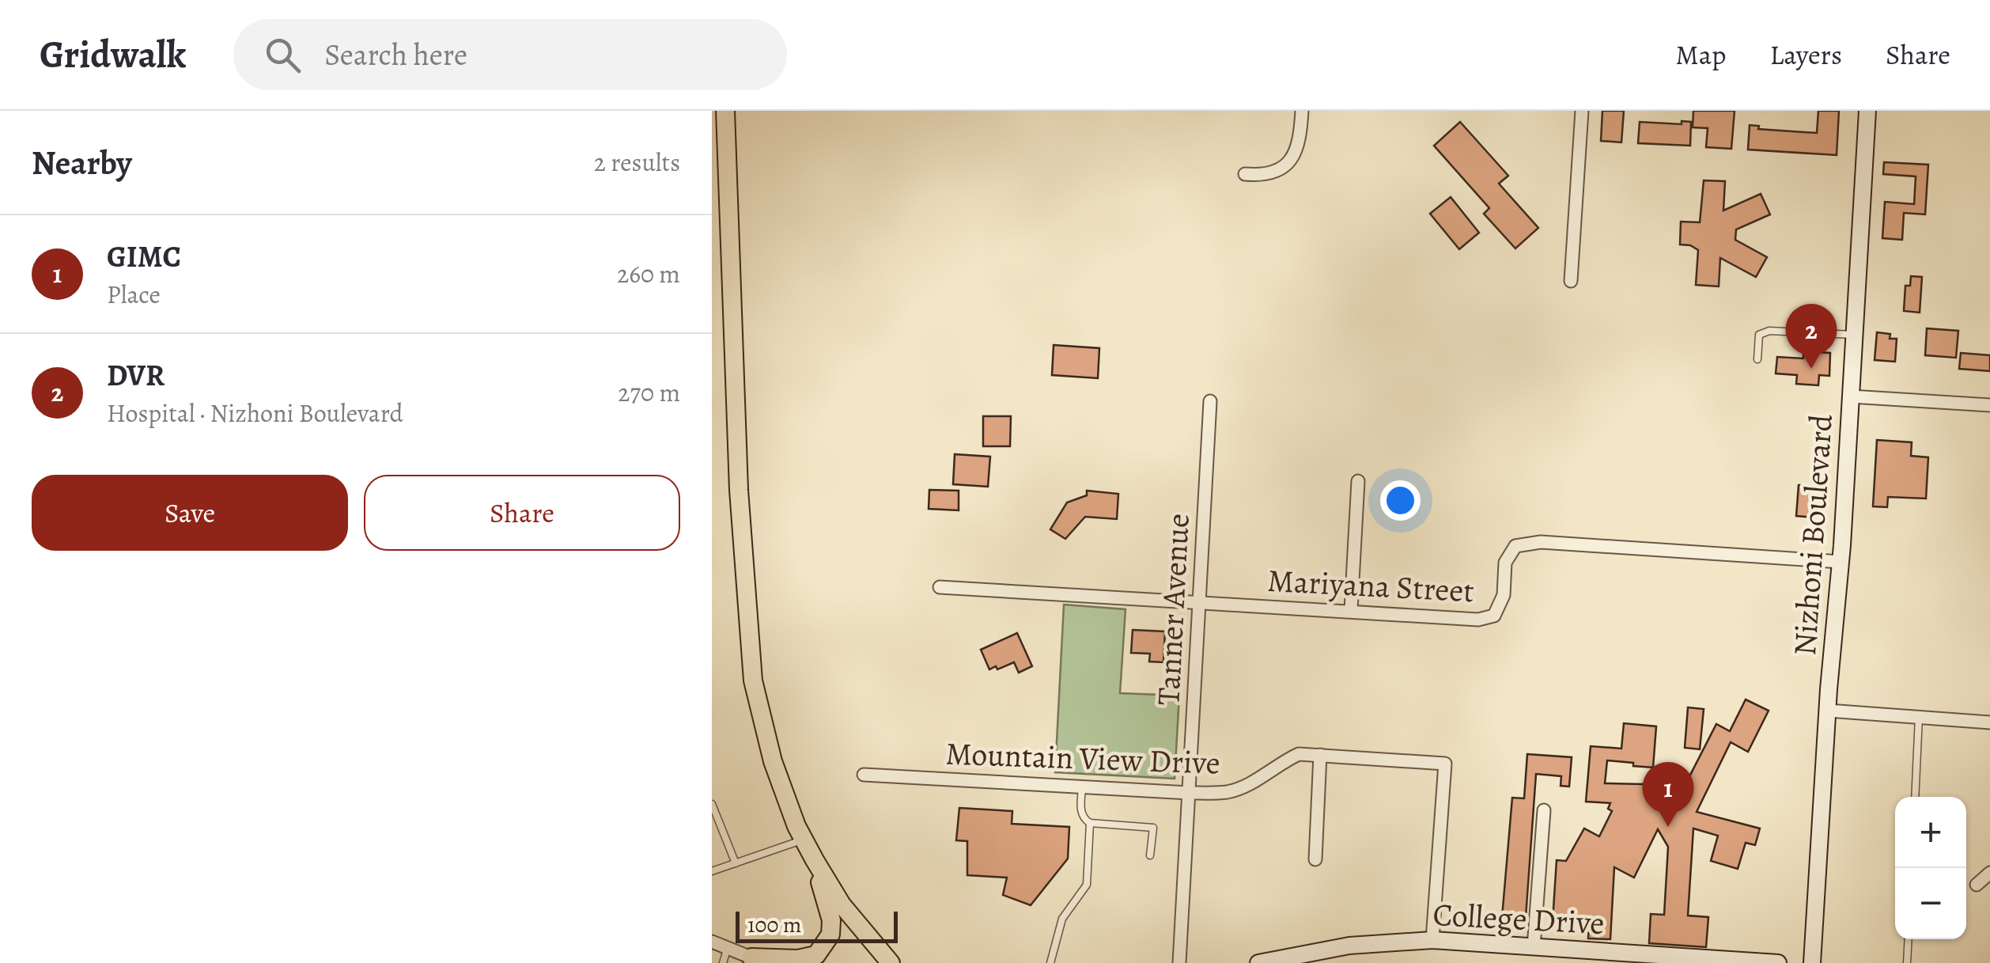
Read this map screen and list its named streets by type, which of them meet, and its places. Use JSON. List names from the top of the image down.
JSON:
{
  "streets": {
    "main road": ["Nizhoni Boulevard", "College Drive"],
    "street": ["Mariyana Street", "Tanner Avenue", "Mountain View Drive"]
  },
  "crossings": [
    ["Nizhoni Boulevard", "Mariyana Street"],
    ["Mariyana Street", "Tanner Avenue"],
    ["Tanner Avenue", "Mountain View Drive"],
    ["Mountain View Drive", "College Drive"]
  ],
  "scale_bar": "100 m",
  "page": {
    "header": "Gridwalk",
    "search": "Search here",
    "nav": ["Map", "Layers", "Share"],
    "heading": ["Nearby", "2 results"],
    "list": [
      {
        "mark": "1",
        "name": "GIMC",
        "note": "Place",
        "value": "260 m"
      },
      {
        "mark": "2",
        "name": "DVR",
        "note": "Hospital · Nizhoni Boulevard",
        "value": "270 m"
      }
    ],
    "pins": ["2", "1"],
    "buttons": ["Save", "Share"],
    "map_buttons": ["+", "−"],
    "scale": "100 m"
  }
}
